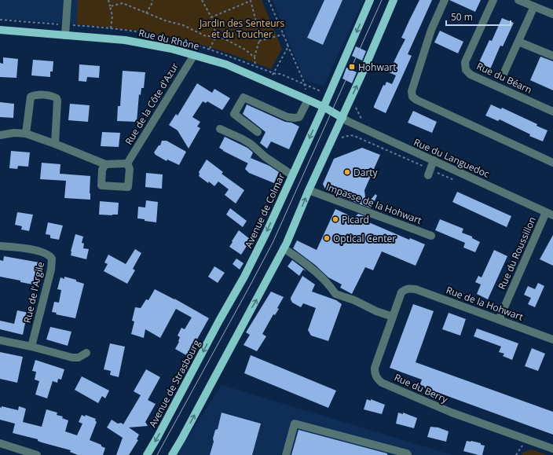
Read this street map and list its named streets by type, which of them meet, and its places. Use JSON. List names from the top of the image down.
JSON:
{
  "streets": {
    "main road": ["Rue du Rhône", "Avenue de Colmar", "Avenue de Strasbourg"],
    "street": [
      "Rue du Béarn",
      "Rue de la Côte d'Azur",
      "Rue du Languedoc",
      "Impasse de la Hohwart",
      "Rue du Roussillon",
      "Rue de l'Argile",
      "Rue de la Hohwart",
      "Rue du Berry"
    ]
  },
  "crossings": [
    ["Rue du Rhône", "Rue de la Côte d'Azur"],
    ["Rue du Rhône", "Avenue de Colmar"],
    ["Rue du Languedoc", "Rue du Roussillon"],
    ["Avenue de Colmar", "Avenue de Strasbourg"],
    ["Rue du Roussillon", "Rue de la Hohwart"],
    ["Rue de la Hohwart", "Rue du Berry"]
  ],
  "parks": ["Jardin des Senteurs et du Toucher"],
  "places": {
    "transit": ["Hohwart"],
    "other": ["Darty", "Picard", "Optical Center"]
  },
  "scale_bar": "50 m"
}
